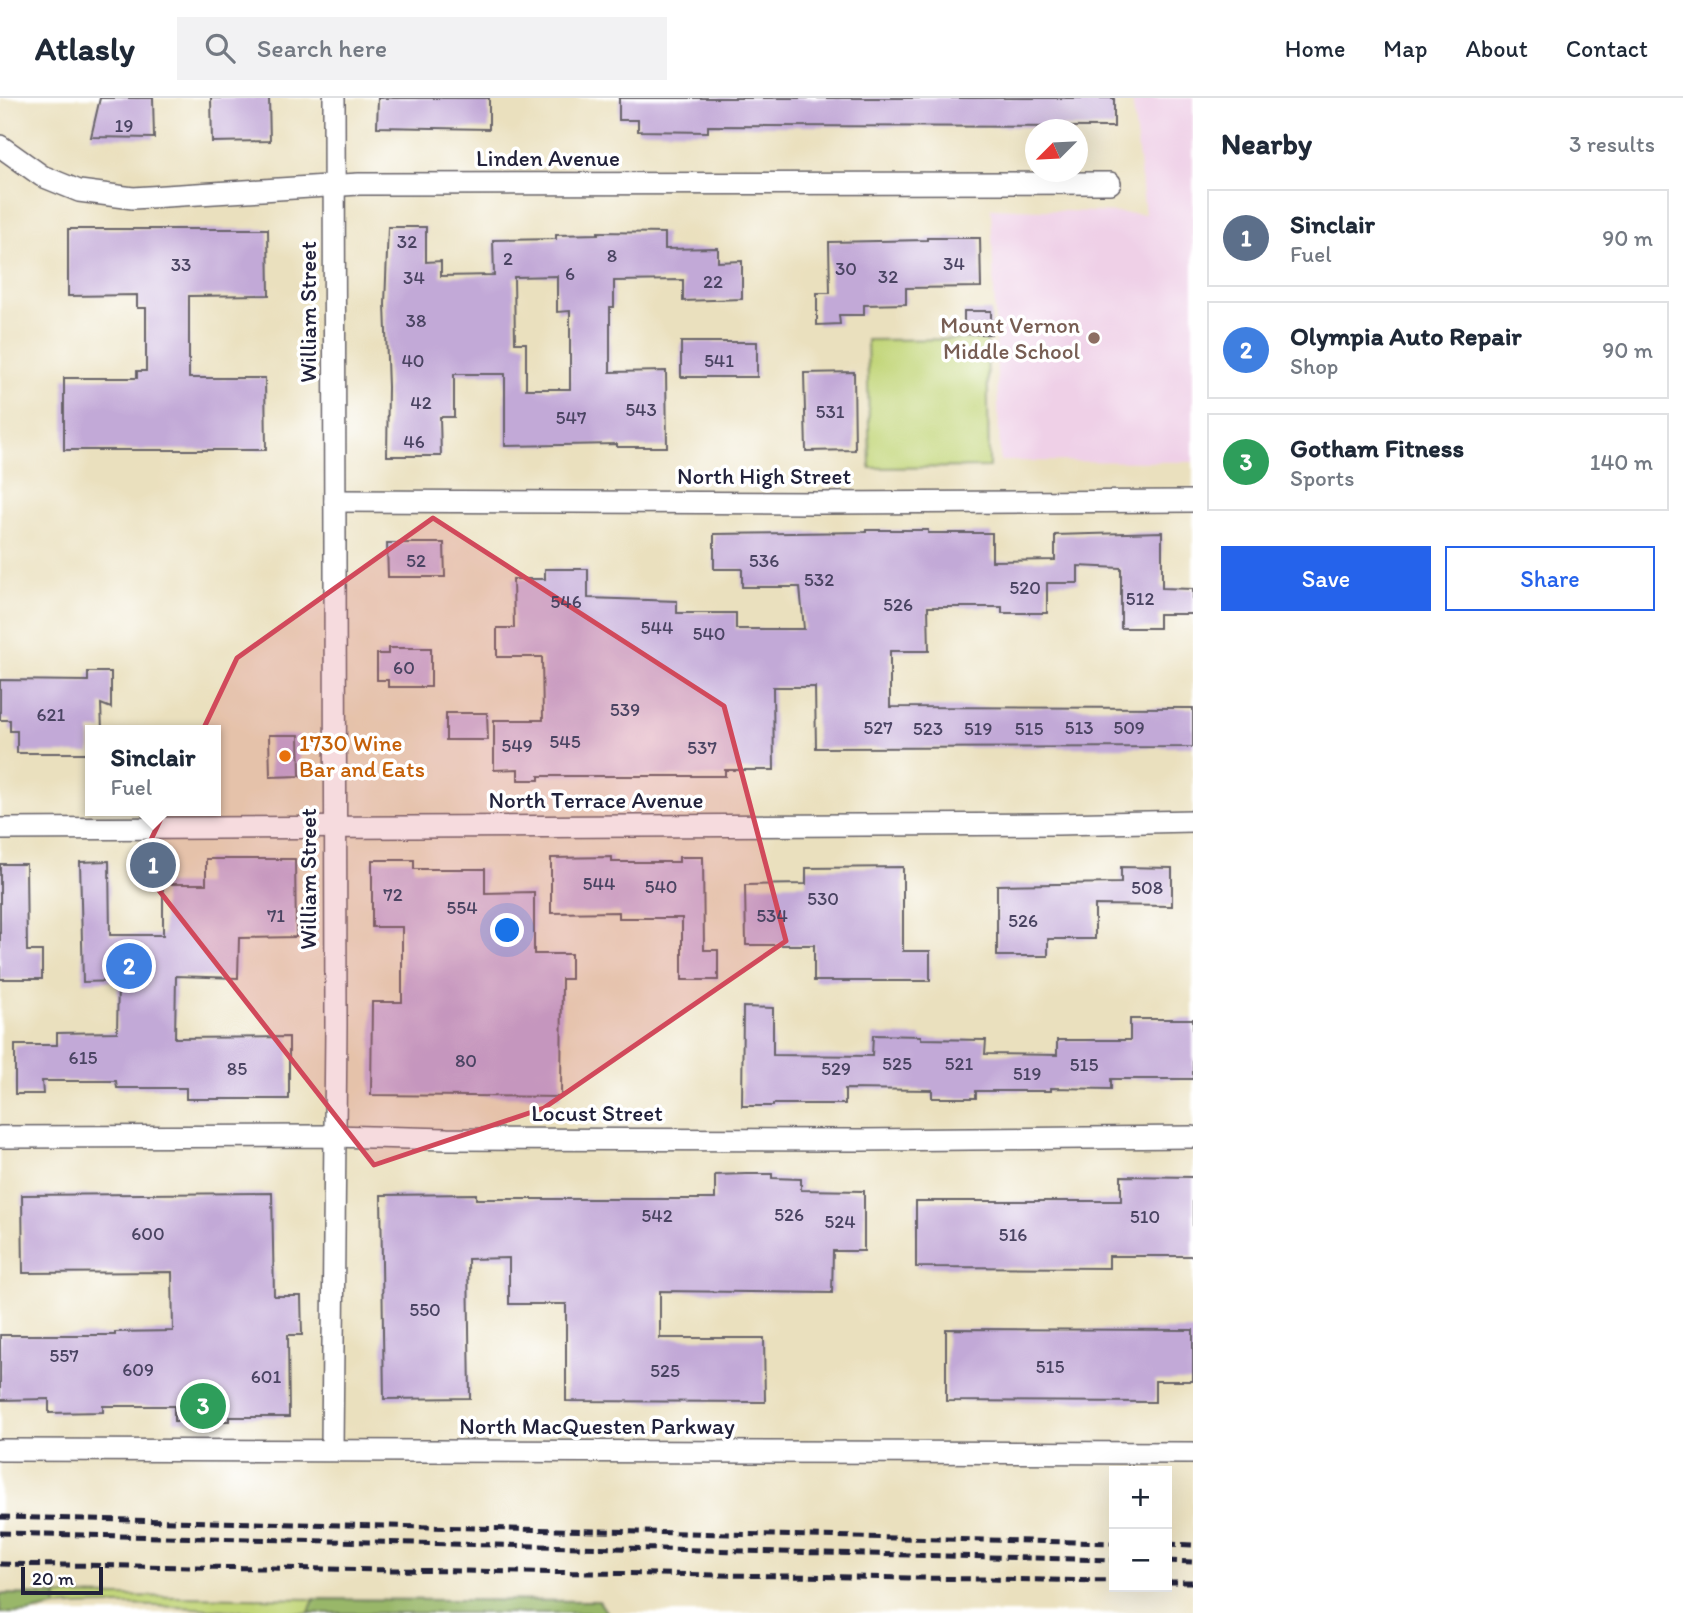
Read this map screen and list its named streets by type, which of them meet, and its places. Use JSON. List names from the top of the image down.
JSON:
{
  "streets": {
    "street": [
      "Linden Avenue",
      "William Street",
      "North High Street",
      "North Terrace Avenue",
      "Locust Street",
      "North MacQuesten Parkway"
    ]
  },
  "crossings": [
    ["Linden Avenue", "William Street"],
    ["William Street", "North High Street"],
    ["William Street", "North Terrace Avenue"],
    ["William Street", "Locust Street"],
    ["William Street", "North MacQuesten Parkway"]
  ],
  "places": ["Mount Vernon Middle School", "1730 Wine Bar and Eats"],
  "house_numbers": [
    "19",
    "32",
    "8",
    "2",
    "34",
    "33",
    "30",
    "6",
    "32",
    "34",
    "22",
    "38",
    "40",
    "541",
    "42",
    "543",
    "531",
    "547",
    "46",
    "52",
    "536",
    "532",
    "520",
    "512",
    "546",
    "526",
    "544",
    "540",
    "60",
    "539",
    "621",
    "527",
    "513",
    "509",
    "523",
    "519",
    "515",
    "545",
    "549",
    "537",
    "544",
    "540",
    "508",
    "72",
    "530",
    "554",
    "71",
    "534",
    "526",
    "615",
    "80",
    "525",
    "521",
    "515",
    "85",
    "529",
    "519",
    "526",
    "542",
    "510",
    "524",
    "600",
    "516",
    "550",
    "557",
    "515",
    "609",
    "525",
    "601"
  ],
  "scale_bar": "20 m",
  "north": "bottom left",
  "page": {
    "header": "Atlasly",
    "search": "Search here",
    "nav": [
      "Home",
      "Map",
      "About",
      "Contact"
    ],
    "heading": ["Nearby", "3 results"],
    "list": [
      {
        "mark": "1",
        "name": "Sinclair",
        "note": "Fuel",
        "value": "90 m"
      },
      {
        "mark": "2",
        "name": "Olympia Auto Repair",
        "note": "Shop",
        "value": "90 m"
      },
      {
        "mark": "3",
        "name": "Gotham Fitness",
        "note": "Sports",
        "value": "140 m"
      }
    ],
    "buttons": ["Save", "Share"],
    "popup": ["Sinclair", "Fuel"],
    "pins": ["1", "2", "3"],
    "map_buttons": ["+", "−"],
    "scale": "20 m"
  }
}
